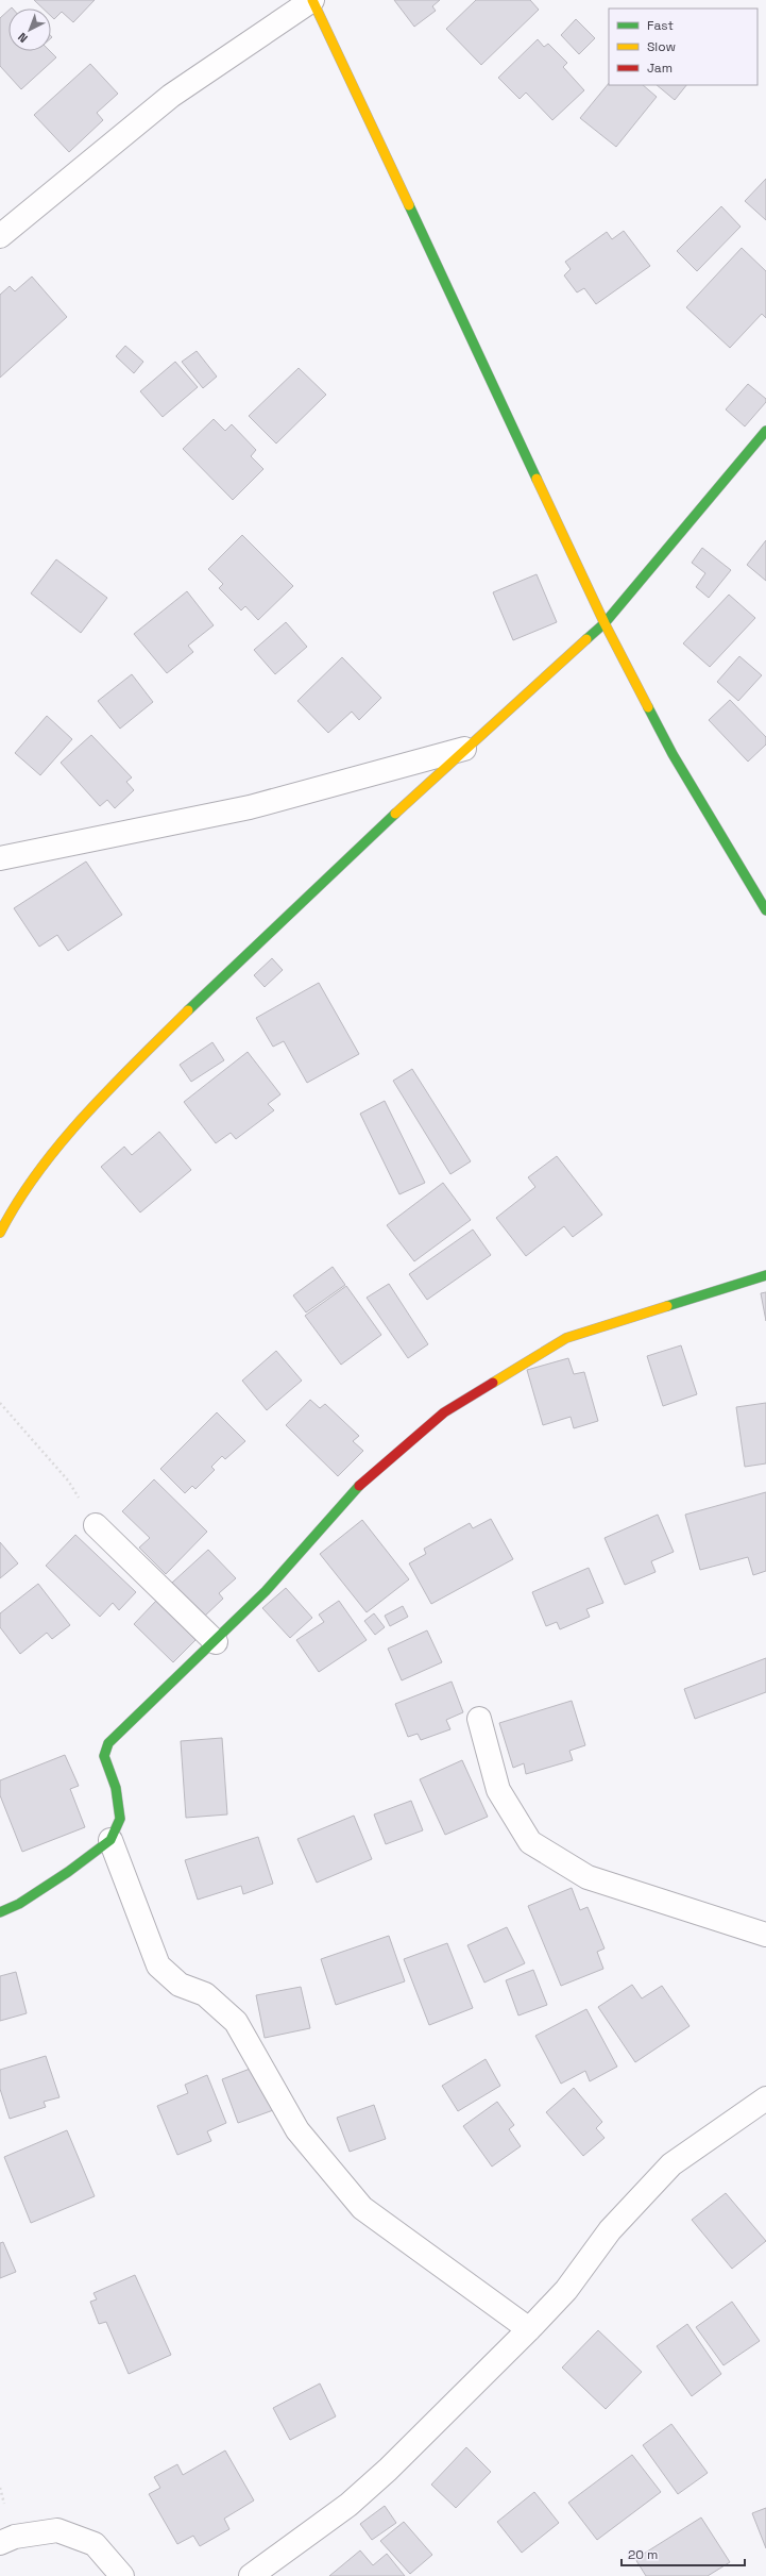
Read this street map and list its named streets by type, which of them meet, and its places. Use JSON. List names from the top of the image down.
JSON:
{
  "legend": ["Fast", "Slow", "Jam"],
  "scale_bar": "20 m",
  "north": "bottom left"
}
